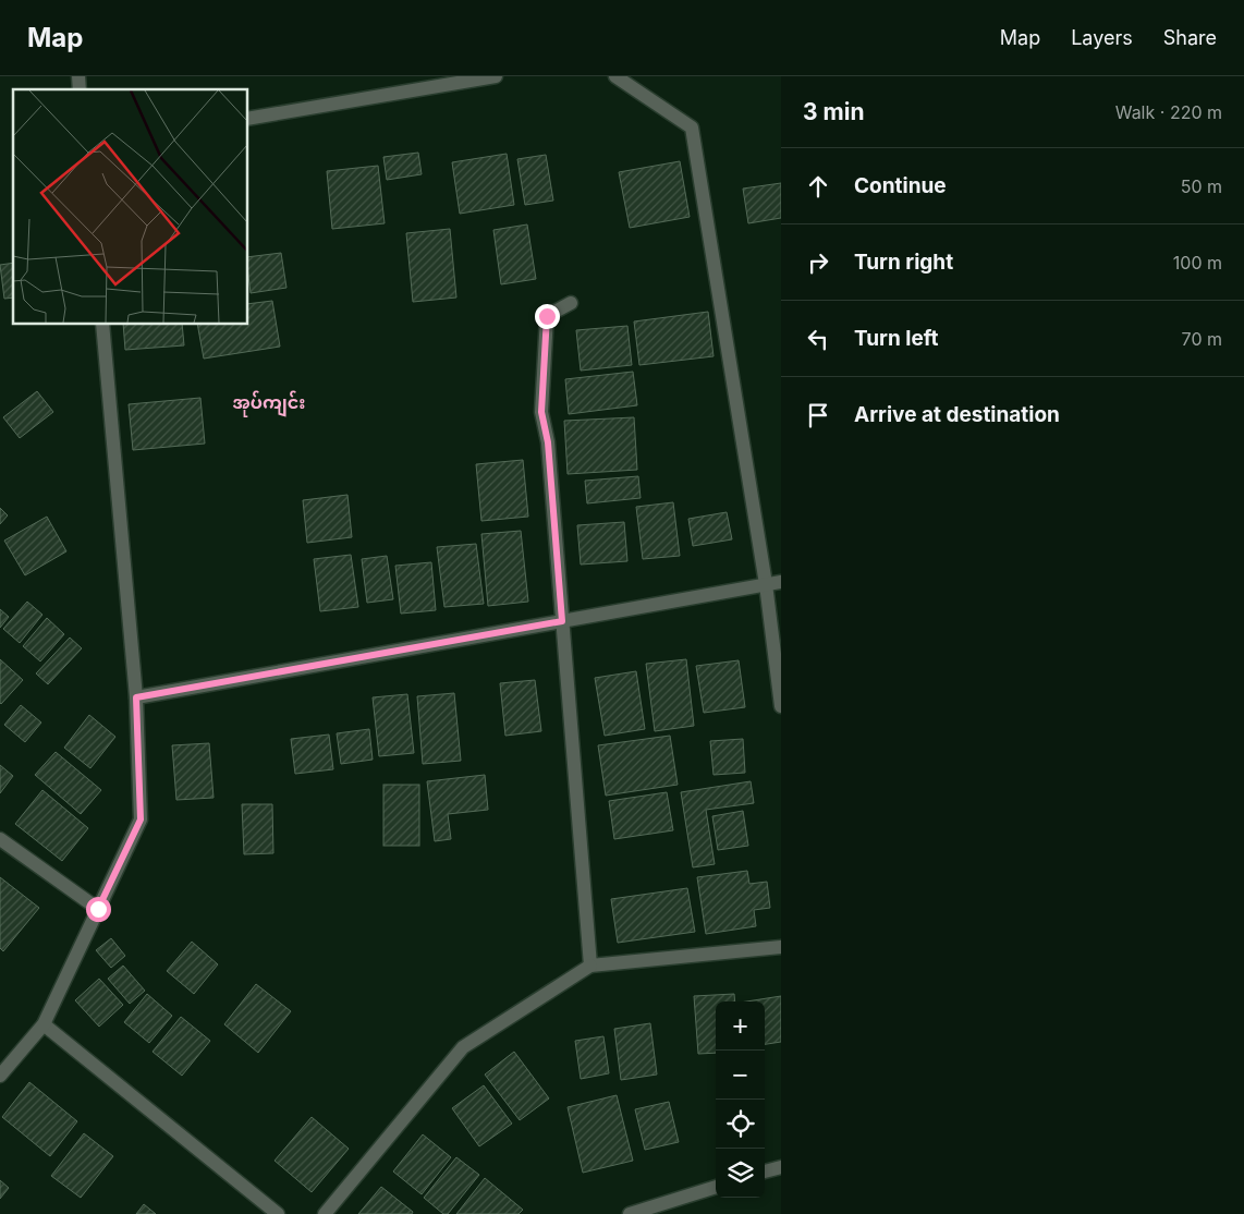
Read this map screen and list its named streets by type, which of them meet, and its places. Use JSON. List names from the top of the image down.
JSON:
{
  "districts": ["အုပ်ကျင်း"],
  "page": {
    "header": "Map",
    "nav": ["Map", "Layers", "Share"],
    "heading": ["3 min", "Walk · 220 m"],
    "list": [
      ["Continue", "50 m"],
      ["Turn right", "100 m"],
      ["Turn left", "70 m"],
      "Arrive at destination"
    ],
    "map_buttons": ["+", "−"]
  }
}
